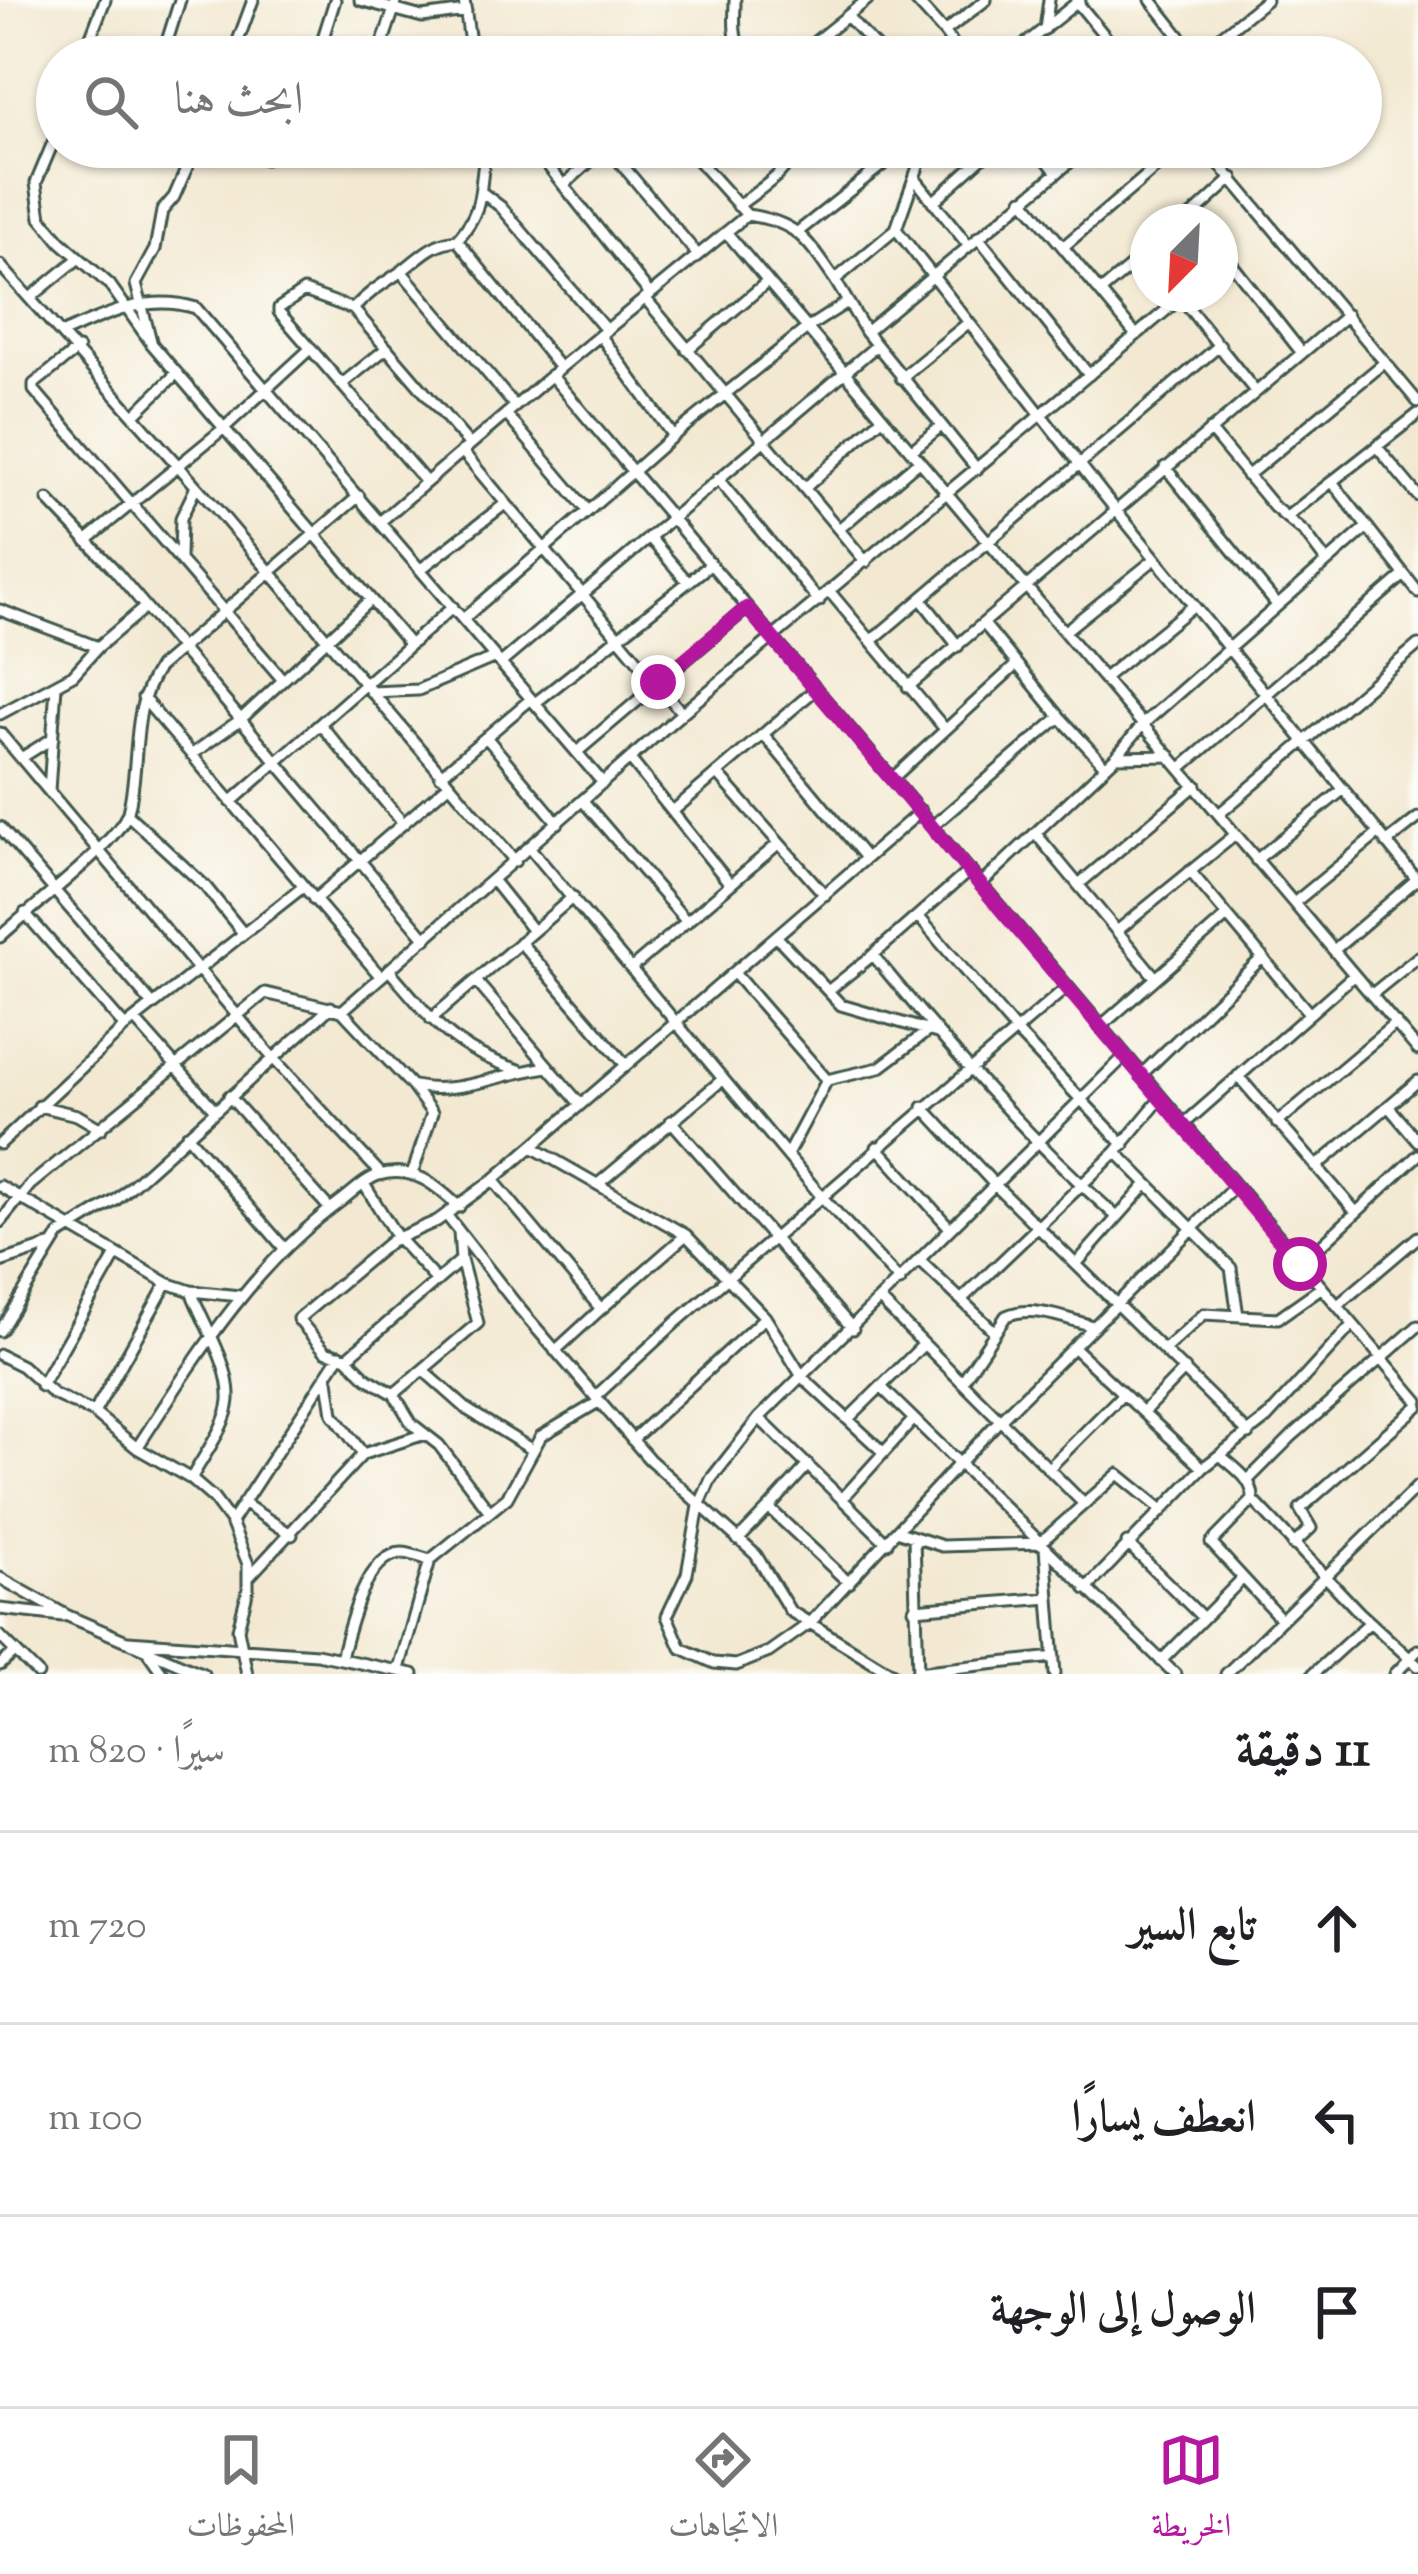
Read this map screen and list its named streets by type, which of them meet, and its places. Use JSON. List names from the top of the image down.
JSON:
{
  "north": "bottom left",
  "page": {
    "search": "ابحث هنا",
    "heading": ["11 دقيقة", "سيرًا · 820 m"],
    "list": [
      ["تابع السير", "720 m"],
      ["انعطف يسارًا", "100 m"],
      "الوصول إلى الوجهة"
    ],
    "nav": ["الخريطة", "الاتجاهات", "المحفوظات"]
  }
}
